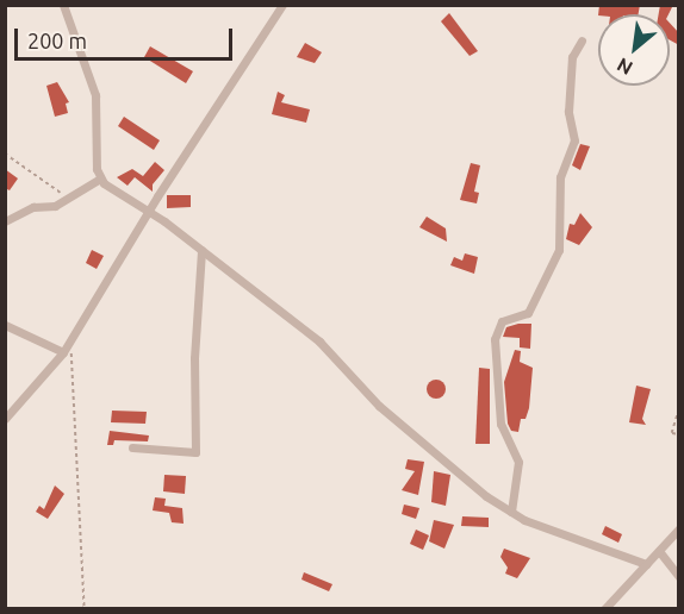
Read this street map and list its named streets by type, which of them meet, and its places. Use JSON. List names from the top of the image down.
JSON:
{
  "scale_bar": "200 m",
  "north": "bottom left"
}
